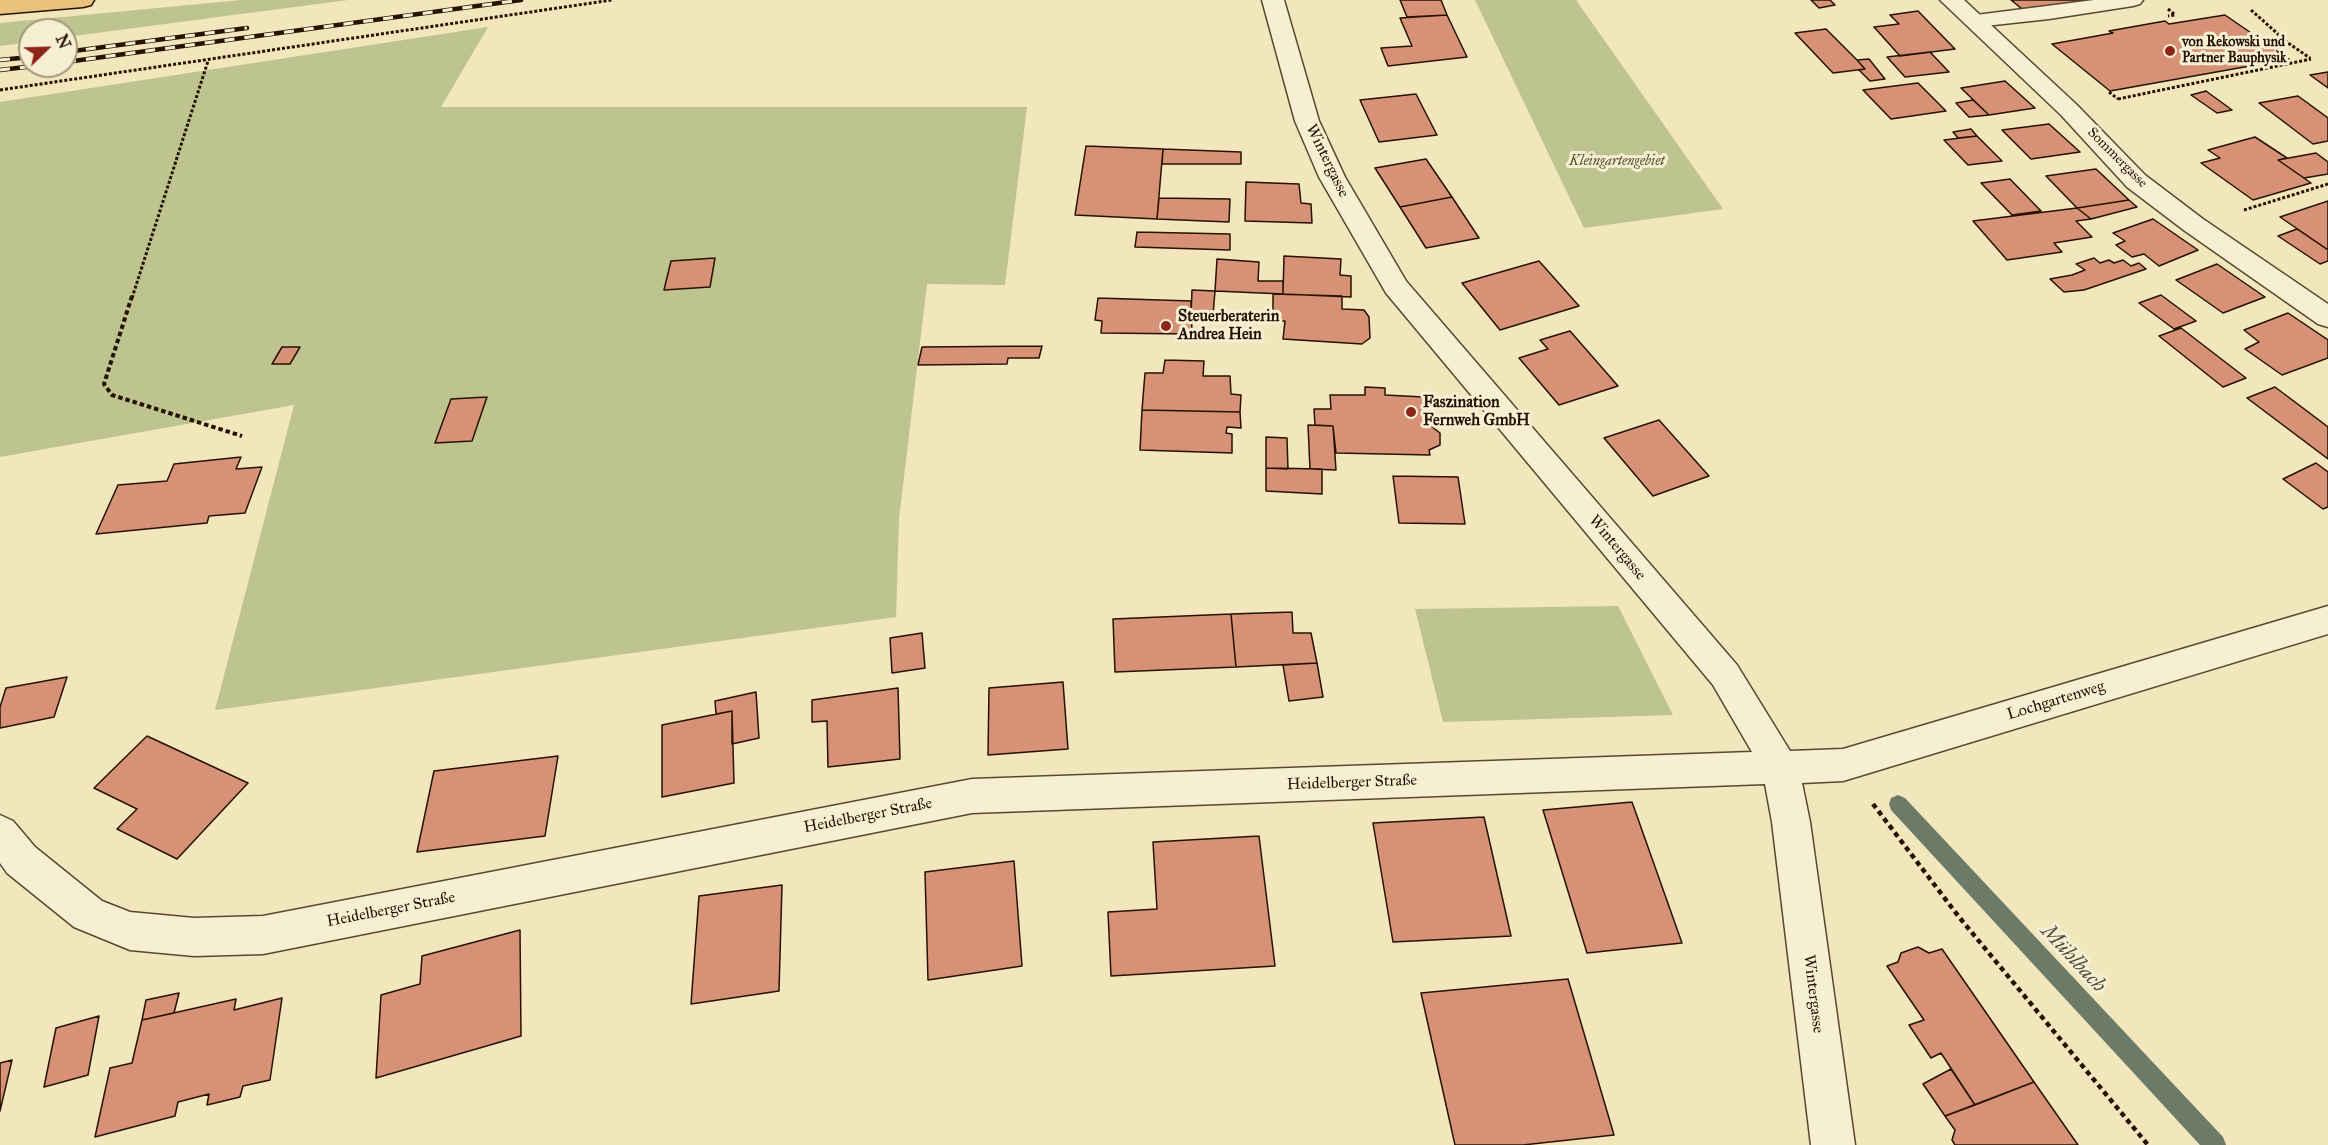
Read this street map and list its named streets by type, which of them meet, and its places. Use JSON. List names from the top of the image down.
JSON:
{
  "streets": {
    "street": [
      "Sommergasse",
      "Wintergasse",
      "Lochgartenweg",
      "Heidelberger Straße"
    ]
  },
  "crossings": [
    ["Wintergasse", "Lochgartenweg"],
    ["Wintergasse", "Heidelberger Straße"],
    ["Lochgartenweg", "Heidelberger Straße"]
  ],
  "water": ["Mühlbach"],
  "parks": ["Kleingartengebiet"],
  "places": ["von Rekowski und Partner Bauphysik", "Steuerberaterin Andrea Hein", "Faszination Fernweh GmbH"],
  "north": "top right"
}
